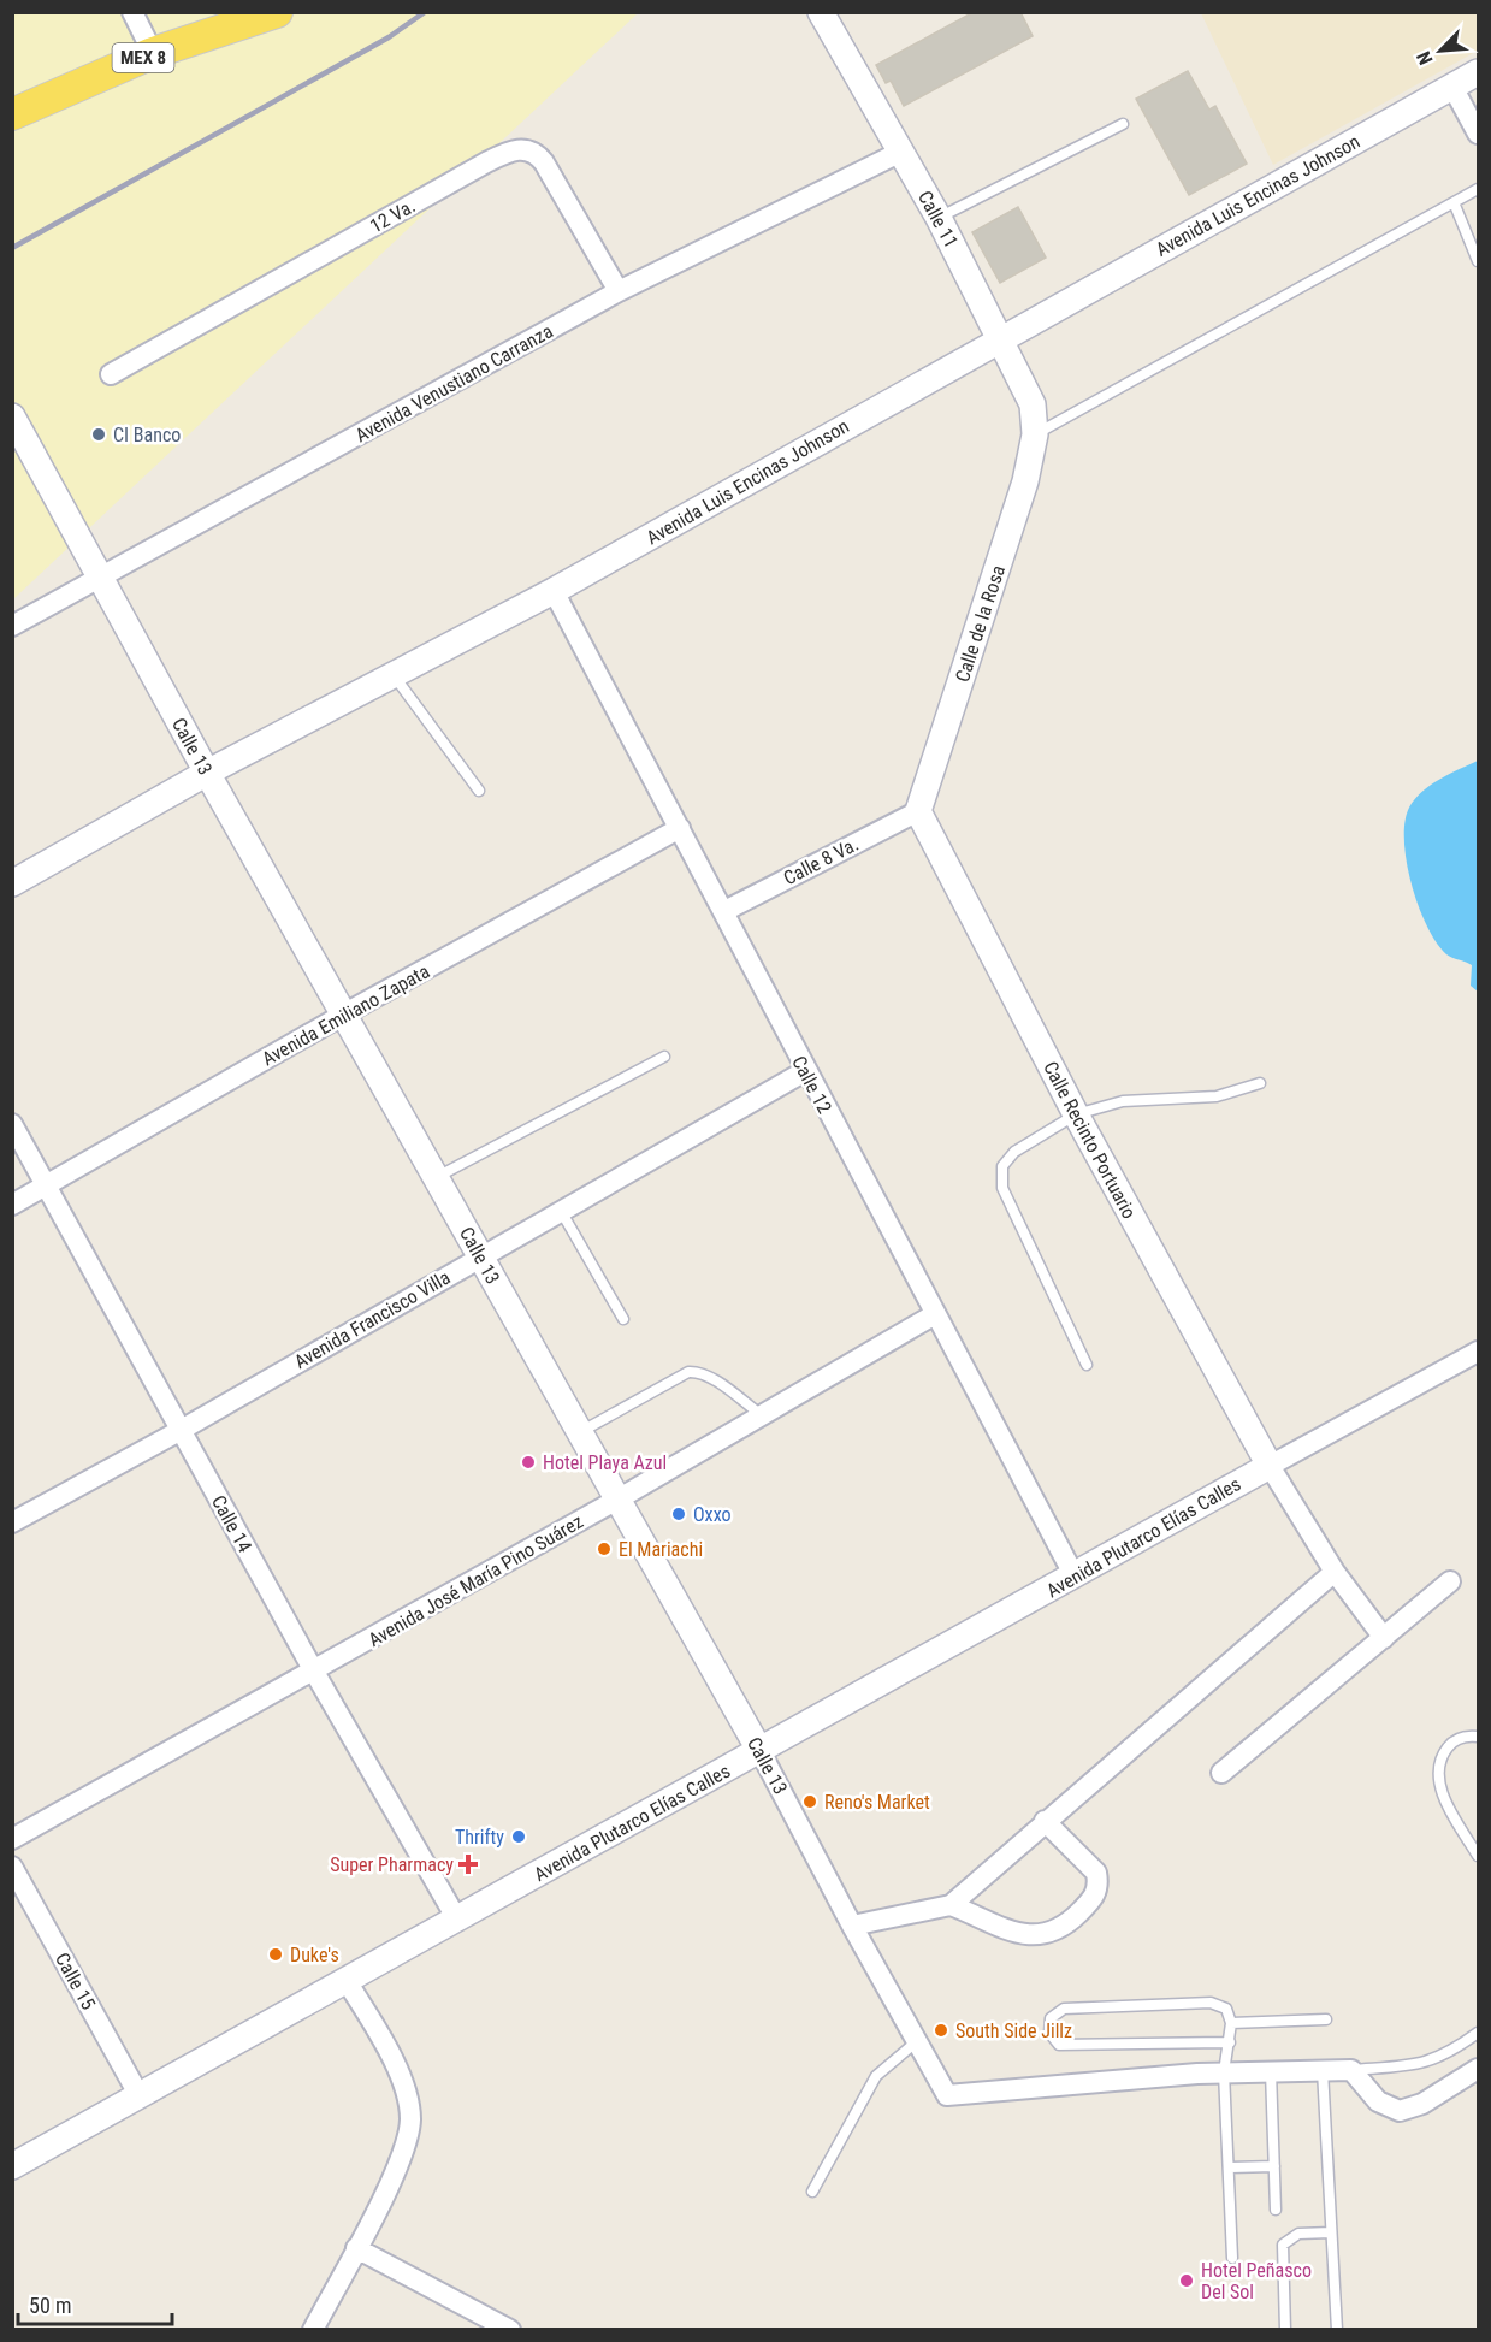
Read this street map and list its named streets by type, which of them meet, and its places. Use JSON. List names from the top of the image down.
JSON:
{
  "streets": {
    "main road": ["MEX 8"],
    "street": [
      "Avenida Luis Encinas Johnson",
      "12 Va.",
      "Calle 11",
      "Avenida Venustiano Carranza",
      "Calle de la Rosa",
      "Calle 13",
      "Calle 8 Va.",
      "Avenida Emiliano Zapata",
      "Calle 12",
      "Calle Recinto Portuario",
      "Avenida Francisco Villa",
      "Calle 14",
      "Avenida Plutarco Elías Calles",
      "Avenida José María Pino Suárez",
      "Calle 15"
    ]
  },
  "crossings": [
    ["Avenida Luis Encinas Johnson", "Calle 11"],
    ["Avenida Luis Encinas Johnson", "Calle 13"],
    ["Avenida Luis Encinas Johnson", "Calle 12"],
    ["12 Va.", "Avenida Venustiano Carranza"],
    ["Calle 11", "Avenida Venustiano Carranza"],
    ["Calle 11", "Calle de la Rosa"],
    ["Avenida Venustiano Carranza", "Calle 13"],
    ["Calle de la Rosa", "Calle 8 Va."],
    ["Calle de la Rosa", "Calle Recinto Portuario"],
    ["Calle 13", "Avenida Emiliano Zapata"],
    ["Calle 13", "Avenida Francisco Villa"],
    ["Calle 13", "Avenida Plutarco Elías Calles"],
    ["Calle 13", "Avenida José María Pino Suárez"],
    ["Calle 8 Va.", "Calle 12"],
    ["Calle 8 Va.", "Calle Recinto Portuario"],
    ["Avenida Emiliano Zapata", "Calle 12"],
    ["Avenida Emiliano Zapata", "Calle 14"],
    ["Calle 12", "Avenida Francisco Villa"],
    ["Calle 12", "Avenida Plutarco Elías Calles"],
    ["Calle 12", "Avenida José María Pino Suárez"],
    ["Calle Recinto Portuario", "Avenida Plutarco Elías Calles"],
    ["Avenida Francisco Villa", "Calle 14"],
    ["Calle 14", "Avenida Plutarco Elías Calles"],
    ["Calle 14", "Avenida José María Pino Suárez"],
    ["Avenida Plutarco Elías Calles", "Calle 15"]
  ],
  "places": {
    "other": [
      "CI Banco",
      "Hotel Playa Azul",
      "Oxxo",
      "El Mariachi",
      "Reno's Market",
      "Thrifty",
      "Duke's",
      "South Side Jillz",
      "Hotel Peñasco Del Sol"
    ],
    "health": ["Super Pharmacy"]
  },
  "scale_bar": "50 m",
  "north": "bottom left"
}
